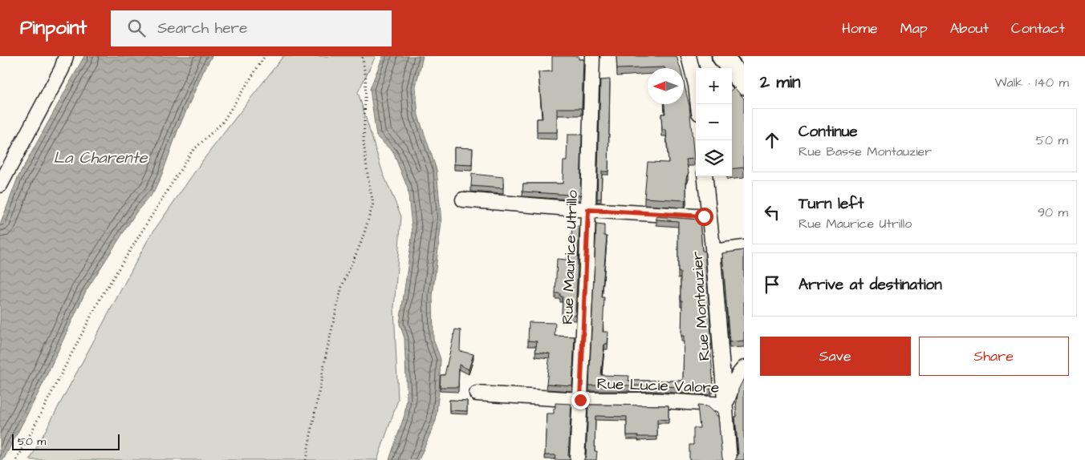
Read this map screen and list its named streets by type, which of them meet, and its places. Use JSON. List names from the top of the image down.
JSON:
{
  "streets": {
    "street": ["Rue Maurice Utrillo", "Rue Montauzier", "Rue Lucie Valore"]
  },
  "crossings": [
    ["Rue Maurice Utrillo", "Rue Lucie Valore"],
    ["Rue Montauzier", "Rue Lucie Valore"]
  ],
  "water": ["La Charente"],
  "scale_bar": "50 m",
  "north": "left",
  "page": {
    "header": "Pinpoint",
    "search": "Search here",
    "nav": [
      "Home",
      "Map",
      "About",
      "Contact"
    ],
    "heading": ["2 min", "Walk · 140 m"],
    "map_buttons": ["+", "−"],
    "list": [
      ["Continue", "Rue Basse Montauzier", "50 m"],
      ["Turn left", "Rue Maurice Utrillo", "90 m"],
      "Arrive at destination"
    ],
    "buttons": ["Save", "Share"],
    "scale": "50 m"
  }
}
